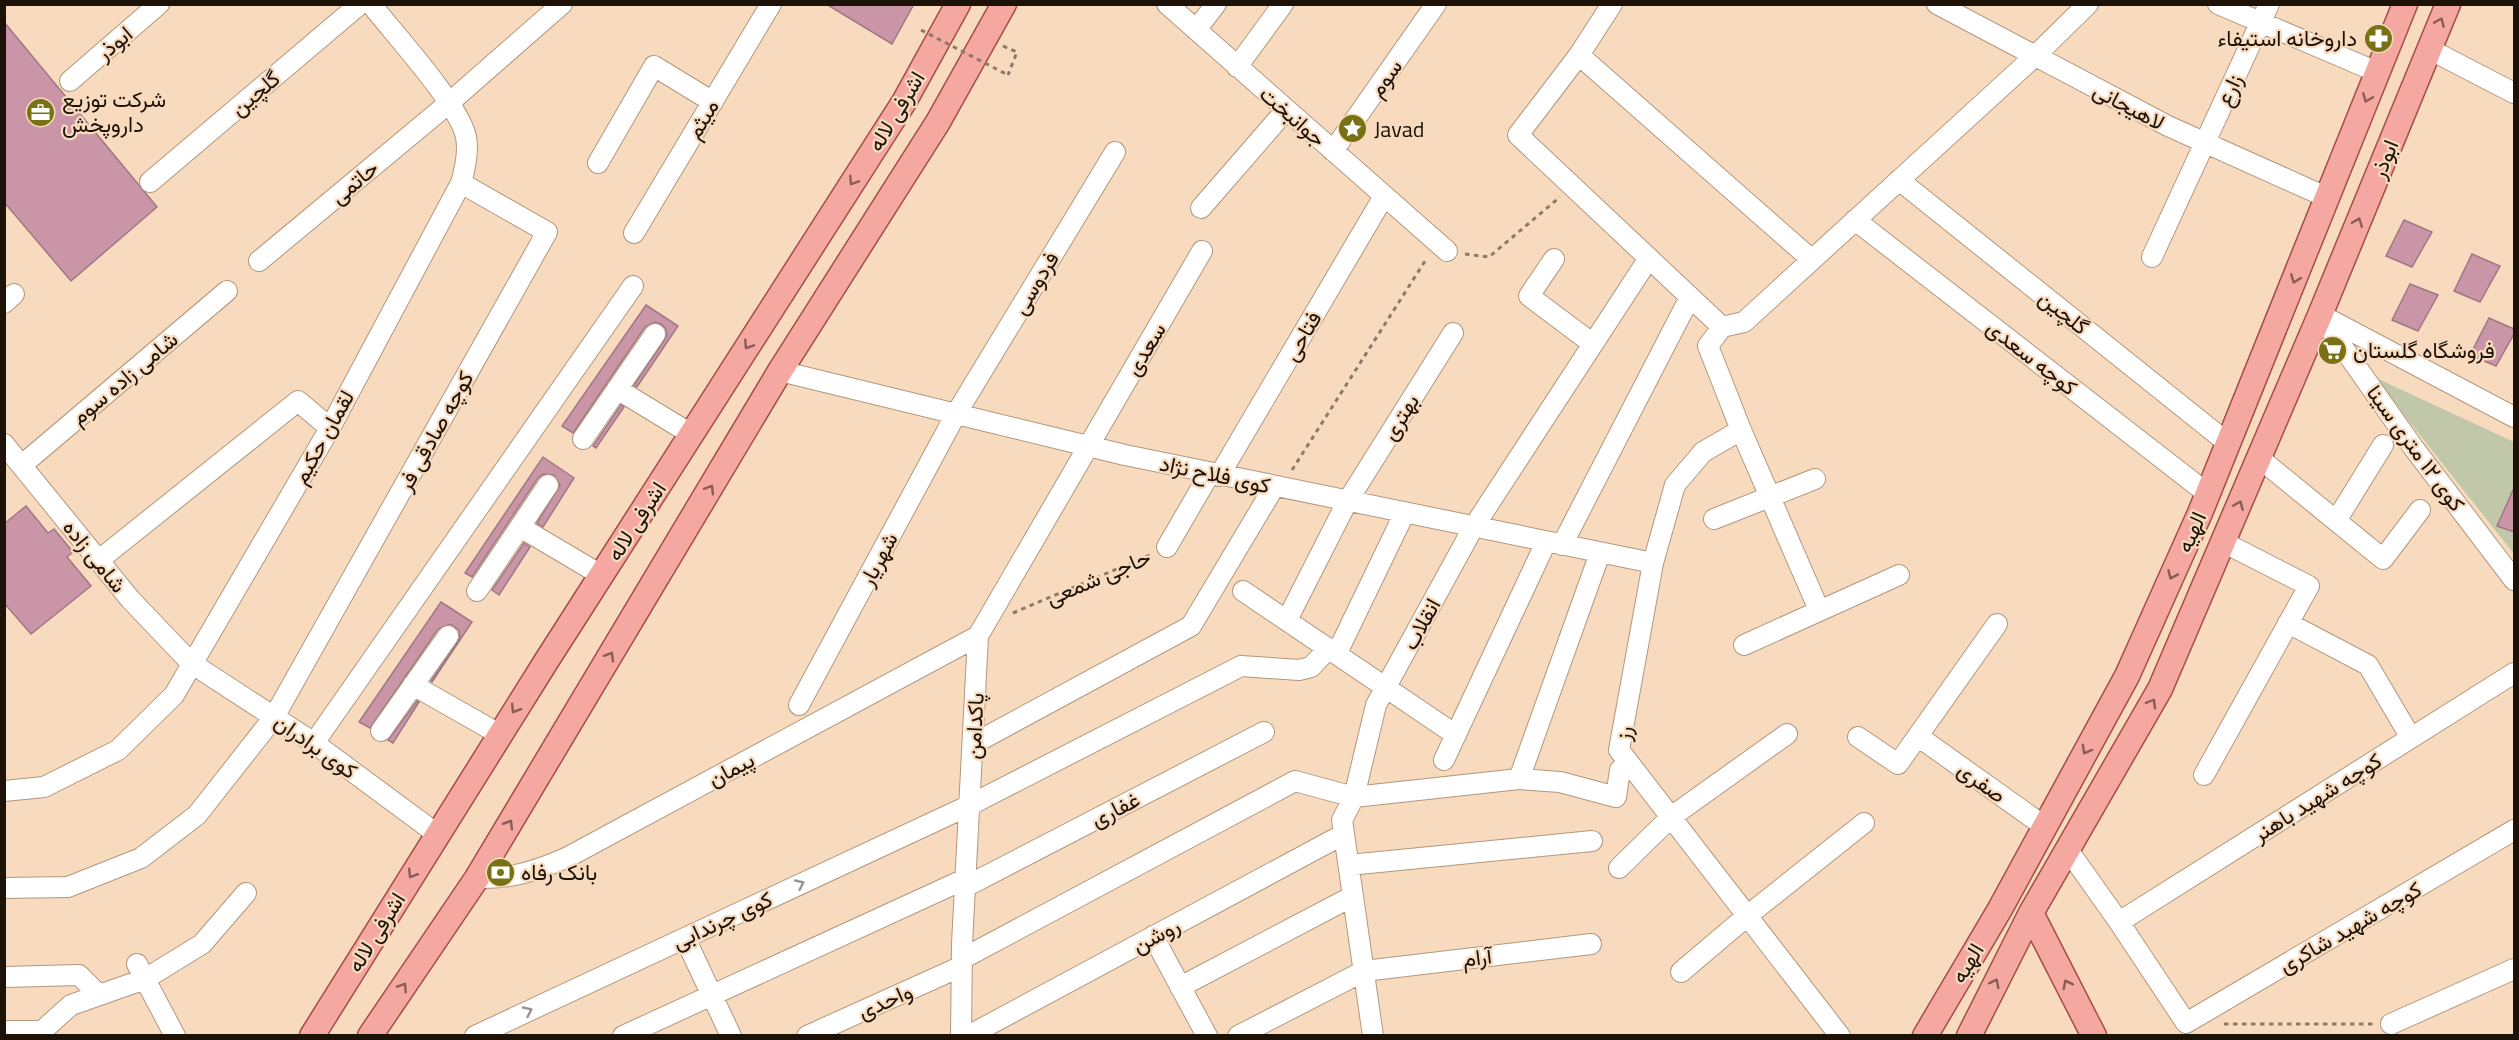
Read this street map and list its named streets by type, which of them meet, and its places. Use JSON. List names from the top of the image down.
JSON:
{
  "streets": {
    "main road": ["ابوذر", "اشرفی لاله", "الهیه"],
    "street": [
      "سوم",
      "زارع",
      "گلچین",
      "لاهیجانی",
      "جوانبخت",
      "میثم",
      "حاتمی",
      "فردوسی",
      "فتاحی",
      "سعدی",
      "کوچه سعدی",
      "شامی زاده سوم",
      "بهتری",
      "کوچه صادقی فر",
      "لقمان حکیم",
      "کوی ۱۲ متری سینا",
      "کوی فلاح نژاد",
      "شامی زاده",
      "شهریار",
      "حاجی شمعی",
      "انقلاب",
      "پاکدامن",
      "رز",
      "کوی برادران",
      "پیمان",
      "صفری",
      "کوچه شهید باهنر",
      "غفاری",
      "کوی چرندابی",
      "کوچه شهید شاکری",
      "روشن",
      "آرام",
      "واحدی"
    ]
  },
  "crossings": [
    ["ابوذر", "کوی ۱۲ متری سینا"],
    ["ابوذر", "الهیه"],
    ["سوم", "جوانبخت"],
    ["زارع", "لاهیجانی"],
    ["گلچین", "الهیه"],
    ["لاهیجانی", "الهیه"],
    ["اشرفی لاله", "کوی فلاح نژاد"],
    ["اشرفی لاله", "کوی برادران"],
    ["اشرفی لاله", "پیمان"],
    ["جوانبخت", "فتاحی"],
    ["حاتمی", "لقمان حکیم"],
    ["فردوسی", "کوی فلاح نژاد"],
    ["فردوسی", "شهریار"],
    ["فتاحی", "کوی فلاح نژاد"],
    ["فتاحی", "حاجی شمعی"],
    ["سعدی", "کوی فلاح نژاد"],
    ["سعدی", "پاکدامن"],
    ["کوچه سعدی", "الهیه"],
    ["شامی زاده سوم", "شامی زاده"],
    ["بهتری", "کوی فلاح نژاد"],
    ["کوچه صادقی فر", "لقمان حکیم"],
    ["کوچه صادقی فر", "کوی برادران"],
    ["لقمان حکیم", "شامی زاده"],
    ["لقمان حکیم", "کوی برادران"],
    ["کوی ۱۲ متری سینا", "الهیه"],
    ["کوی فلاح نژاد", "شهریار"],
    ["کوی فلاح نژاد", "حاجی شمعی"],
    ["کوی فلاح نژاد", "انقلاب"],
    ["کوی فلاح نژاد", "پاکدامن"],
    ["کوی فلاح نژاد", "رز"],
    ["الهیه", "صفری"],
    ["شامی زاده", "کوی برادران"],
    ["حاجی شمعی", "پاکدامن"],
    ["حاجی شمعی", "پیمان"],
    ["انقلاب", "روشن"],
    ["انقلاب", "آرام"],
    ["انقلاب", "واحدی"],
    ["پاکدامن", "پیمان"],
    ["پاکدامن", "غفاری"],
    ["پاکدامن", "کوی چرندابی"],
    ["پاکدامن", "واحدی"],
    ["کوچه شهید باهنر", "کوچه شهید شاکری"]
  ],
  "one_way": ["ابوذر", "کوی چرندابی"],
  "places": {
    "pharmacy": ["داروخانه استیفاء"],
    "office": ["شرکت توزیع داروپخش"],
    "place": ["Javad"],
    "supermarket": ["فروشگاه گلستان"],
    "bank": ["بانک رفاه"]
  }
}
